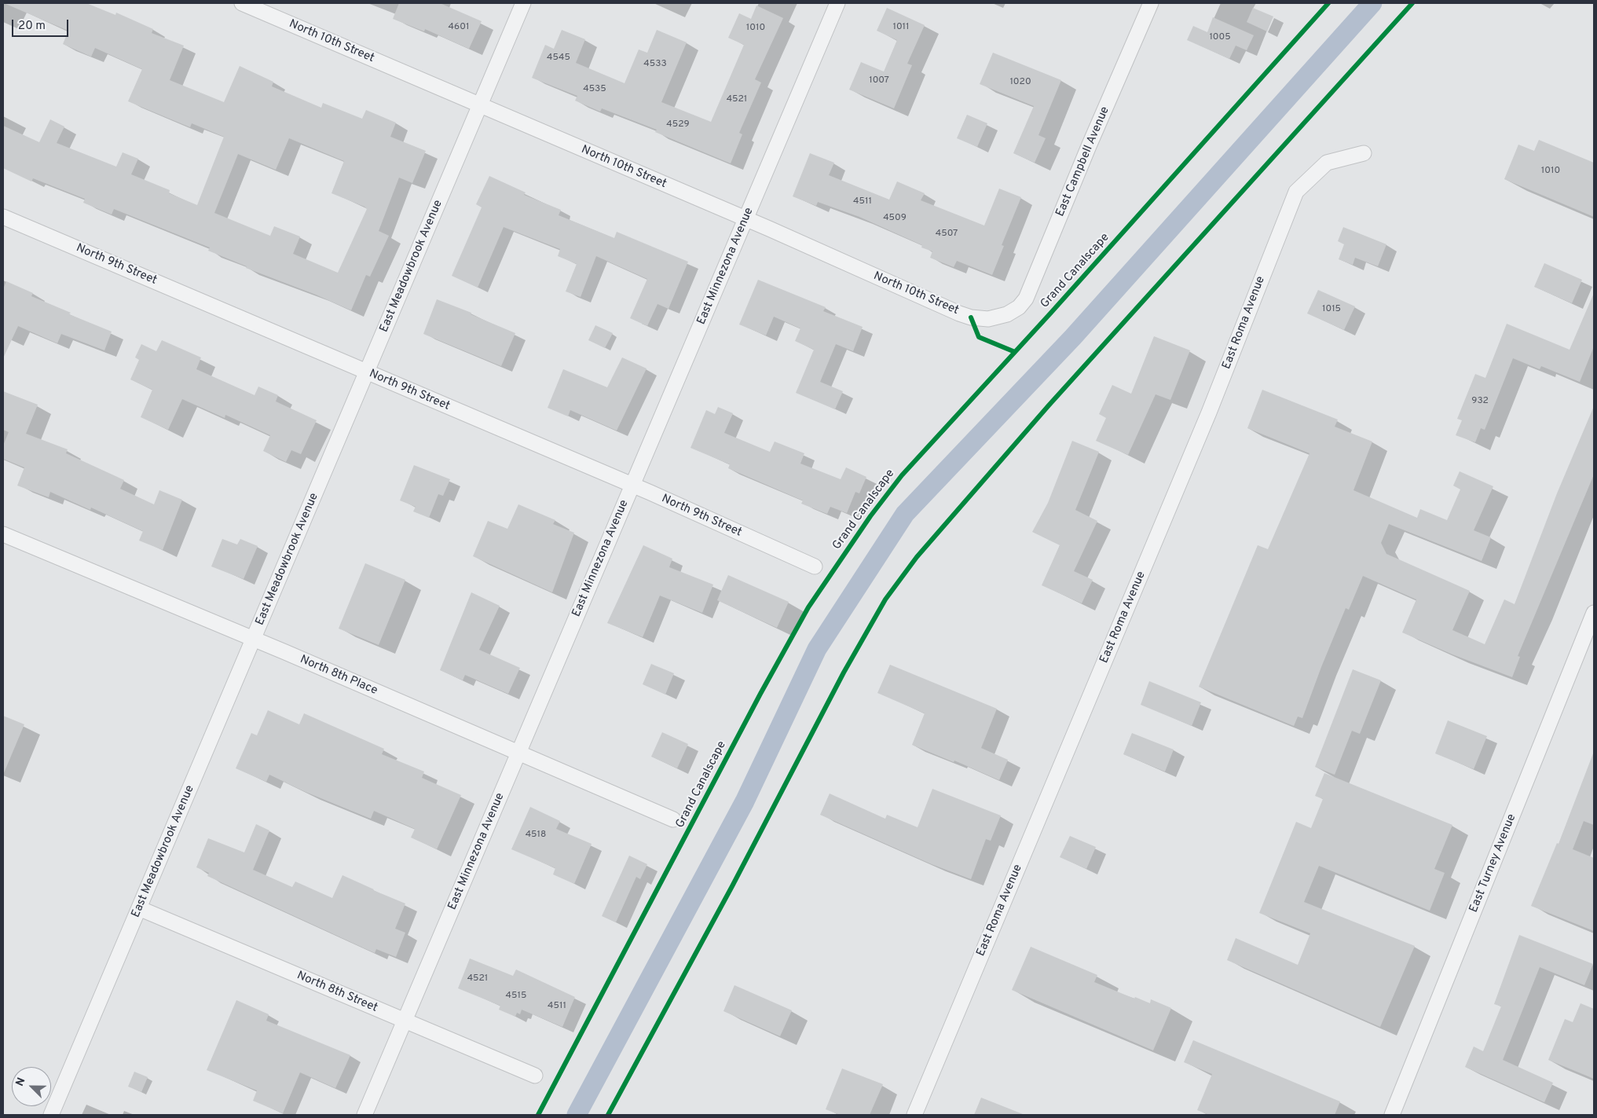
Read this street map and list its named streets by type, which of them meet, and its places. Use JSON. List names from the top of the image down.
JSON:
{
  "streets": {
    "street": [
      "North 10th Street",
      "East Campbell Avenue",
      "North 9th Street",
      "East Meadowbrook Avenue",
      "East Minnezona Avenue",
      "East Roma Avenue",
      "North 8th Place",
      "East Turney Avenue",
      "North 8th Street"
    ],
    "cycle path": ["Grand Canalscape"]
  },
  "crossings": [
    ["North 10th Street", "East Campbell Avenue"],
    ["North 10th Street", "East Meadowbrook Avenue"],
    ["North 10th Street", "East Minnezona Avenue"],
    ["North 9th Street", "East Meadowbrook Avenue"],
    ["North 9th Street", "East Minnezona Avenue"],
    ["East Meadowbrook Avenue", "North 8th Place"],
    ["East Meadowbrook Avenue", "North 8th Street"],
    ["East Minnezona Avenue", "North 8th Place"],
    ["East Minnezona Avenue", "North 8th Street"]
  ],
  "house_numbers": [
    "4601",
    "1011",
    "1010",
    "1005",
    "4545",
    "4533",
    "1007",
    "1020",
    "4535",
    "4521",
    "4529",
    "1010",
    "4511",
    "4509",
    "4507",
    "1015",
    "932",
    "4518",
    "4521",
    "4515",
    "4511"
  ],
  "scale_bar": "20 m",
  "north": "top left"
}
